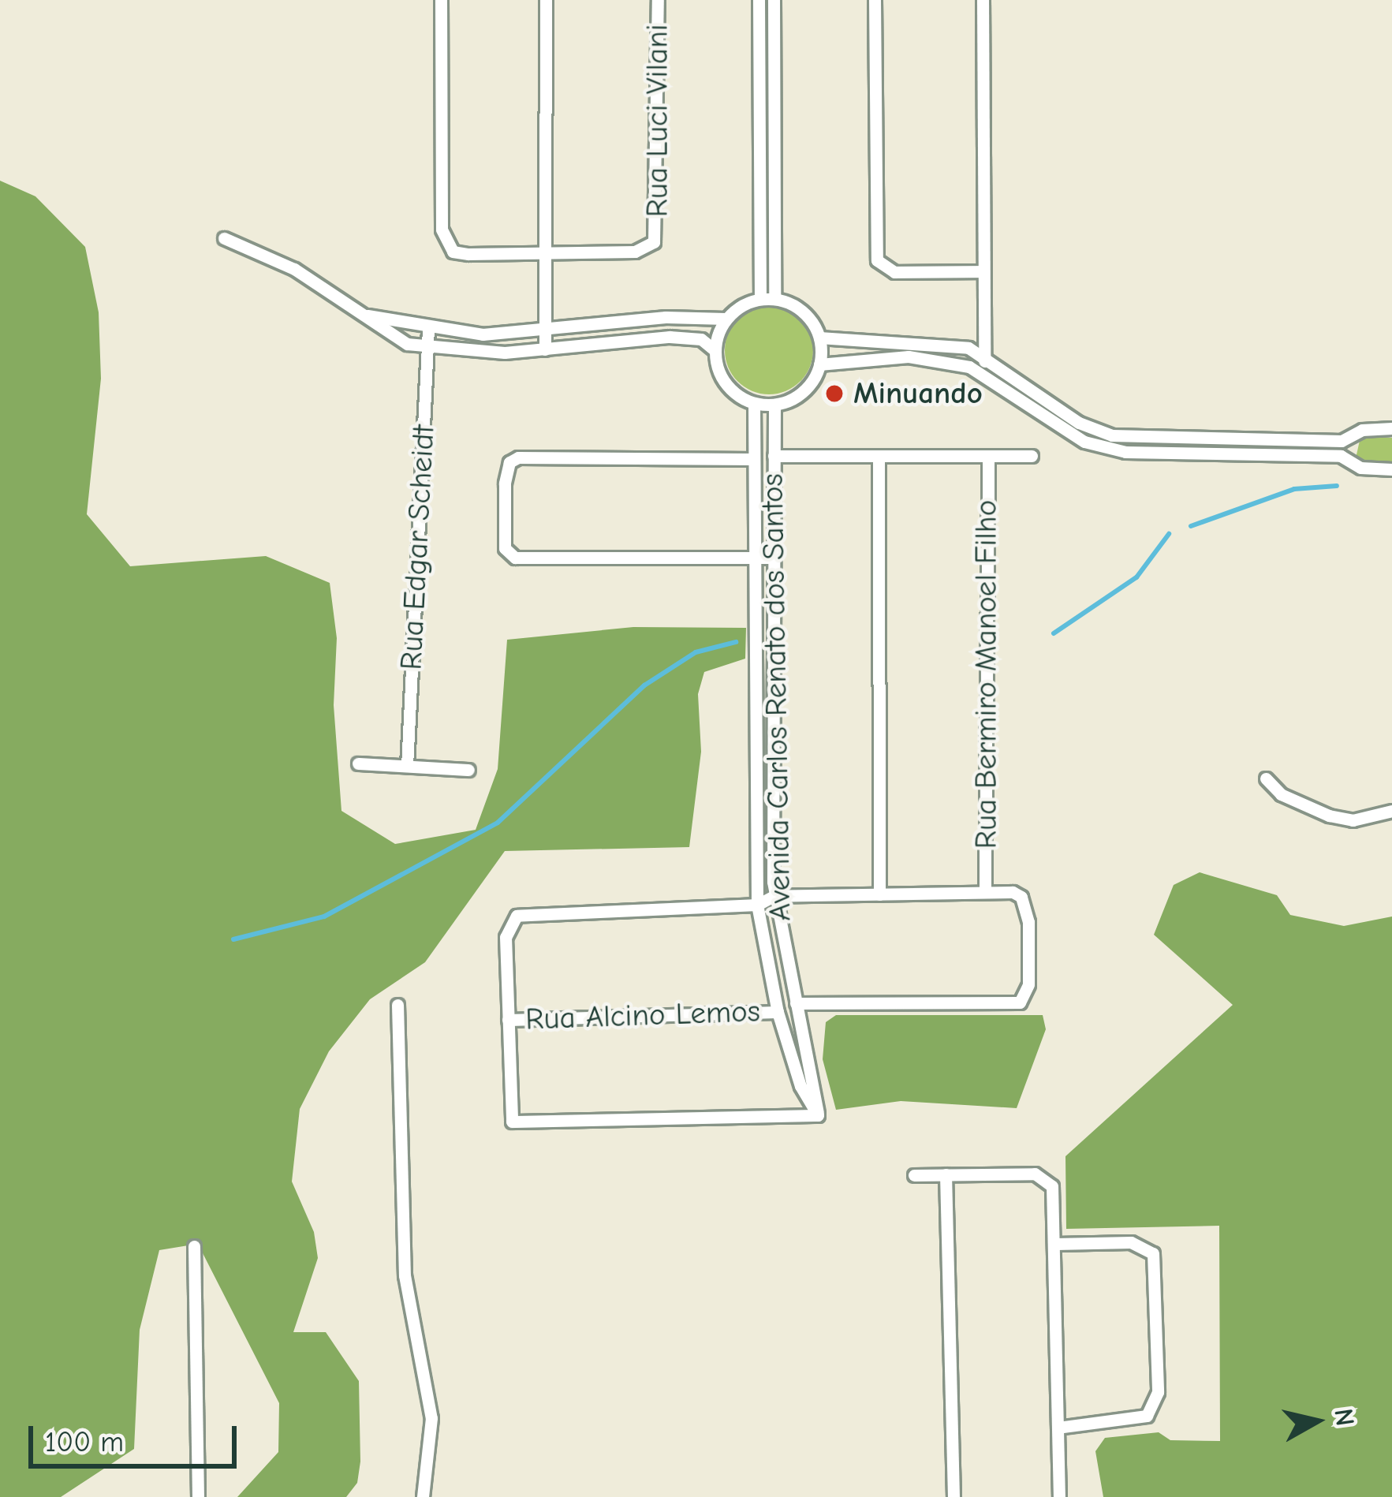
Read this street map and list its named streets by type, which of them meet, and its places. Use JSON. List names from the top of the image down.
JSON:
{
  "streets": {
    "street": [
      "Rua Luci Vilani",
      "Rua Edgar Scheidt",
      "Rua Bermiro Manoel Filho",
      "Avenida Carlos Renato dos Santos",
      "Rua Alcino Lemos"
    ]
  },
  "crossings": [
    ["Avenida Carlos Renato dos Santos", "Rua Alcino Lemos"]
  ],
  "places": ["Minuando"],
  "scale_bar": "100 m",
  "north": "right"
}
